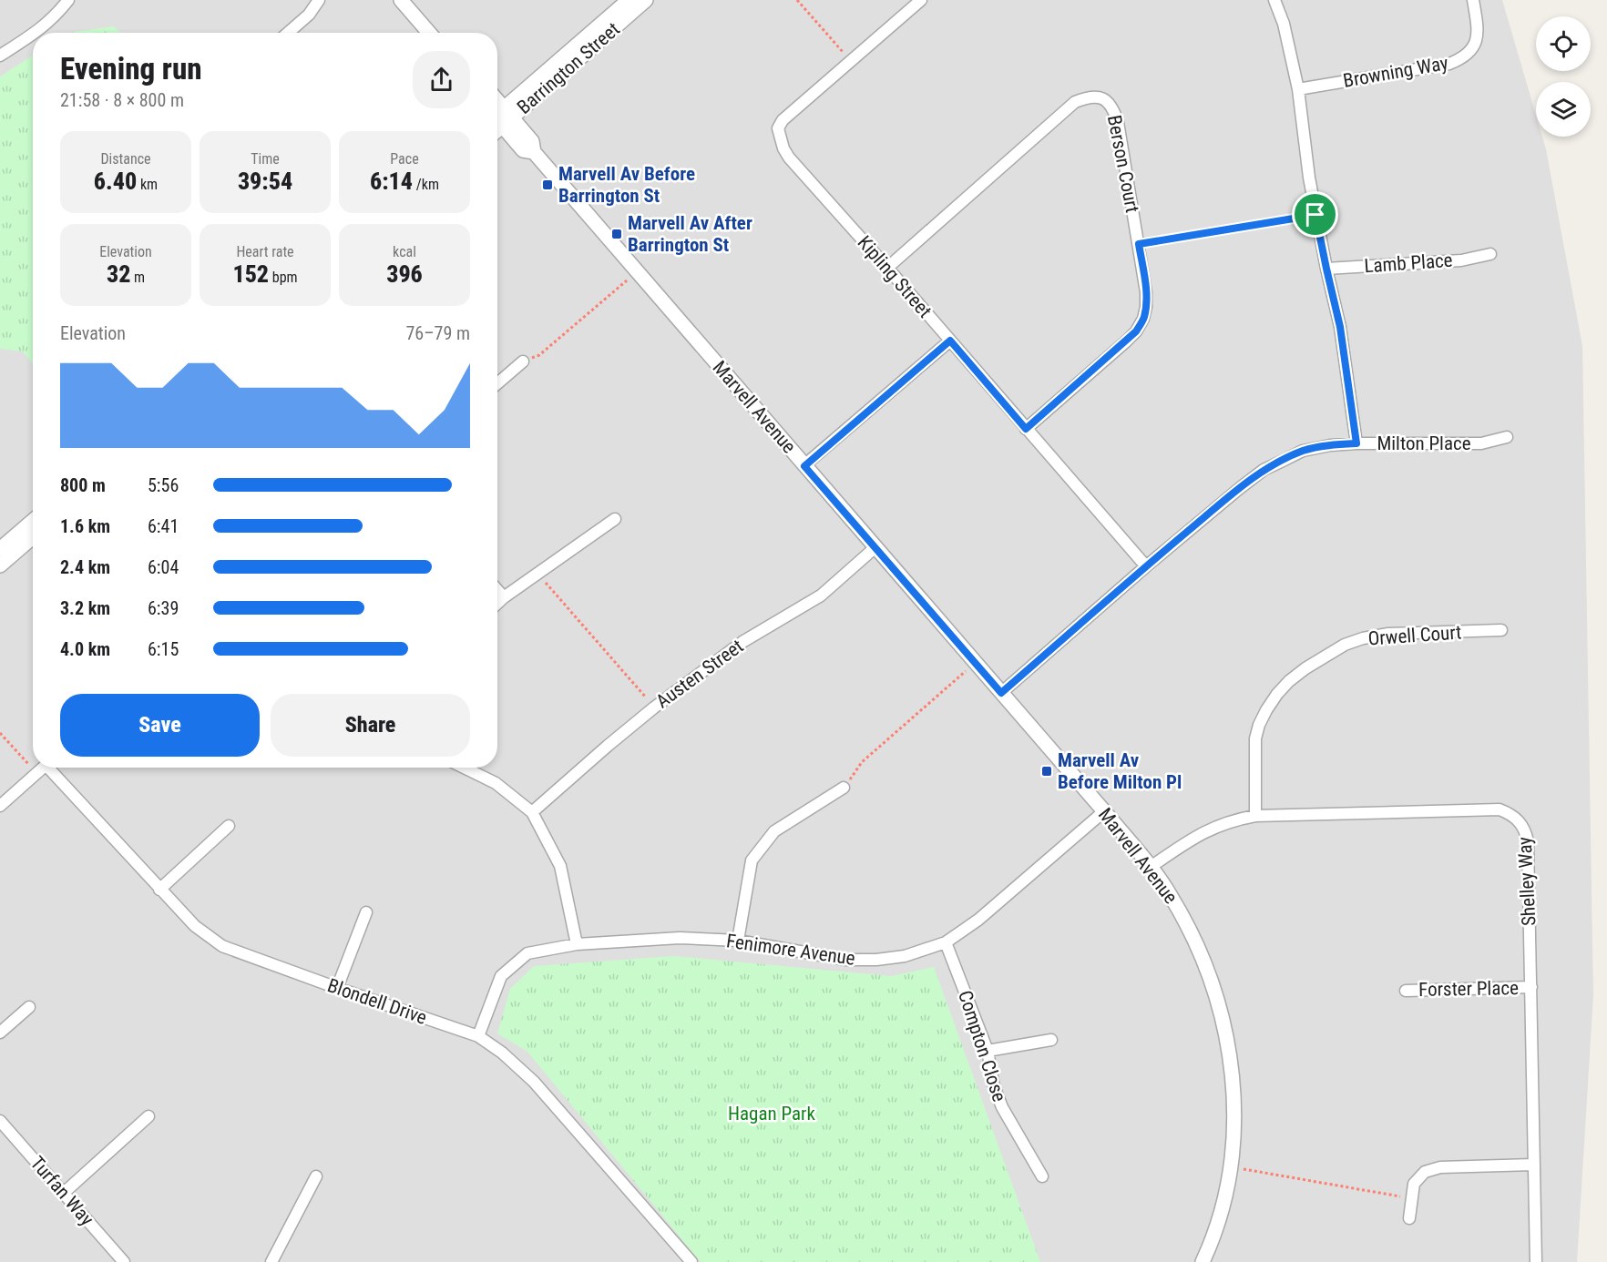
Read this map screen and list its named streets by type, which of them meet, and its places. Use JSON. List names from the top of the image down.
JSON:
{
  "streets": {
    "street": [
      "Barrington Street",
      "Browning Way",
      "Berson Court",
      "Lamb Place",
      "Kipling Street",
      "Marvell Avenue",
      "Milton Place",
      "Orwell Court",
      "Austen Street",
      "Shelley Way",
      "Fenimore Avenue",
      "Forster Place",
      "Blondell Drive",
      "Compton Close",
      "Turfan Way"
    ]
  },
  "crossings": [
    ["Barrington Street", "Marvell Avenue"],
    ["Berson Court", "Kipling Street"],
    ["Kipling Street", "Milton Place"],
    ["Marvell Avenue", "Milton Place"],
    ["Marvell Avenue", "Austen Street"],
    ["Marvell Avenue", "Shelley Way"],
    ["Marvell Avenue", "Fenimore Avenue"],
    ["Orwell Court", "Shelley Way"],
    ["Shelley Way", "Forster Place"],
    ["Fenimore Avenue", "Blondell Drive"],
    ["Fenimore Avenue", "Compton Close"]
  ],
  "parks": ["Hagan Park"],
  "places": {
    "transit": ["Marvell Av Before Barrington St", "Marvell Av After Barrington St", "Marvell Av Before Milton Pl"]
  },
  "page": {
    "heading": ["Evening run", "21:58 · 8 × 800 m"],
    "stats": [
      ["Distance", "6.40 km"],
      ["Time", "39:54"],
      ["Pace", "6:14 /km"],
      ["Elevation", "32 m"],
      ["Heart rate", "152 bpm"],
      ["kcal", "396"]
    ],
    "chart": ["Elevation", "76–79 m"],
    "list": [
      {
        "name": "800 m",
        "note": "5:56"
      },
      {
        "name": "1.6 km",
        "note": "6:41"
      },
      {
        "name": "2.4 km",
        "note": "6:04"
      },
      {
        "name": "3.2 km",
        "note": "6:39"
      },
      {
        "name": "4.0 km",
        "note": "6:15"
      }
    ],
    "buttons": ["Save", "Share"]
  }
}
